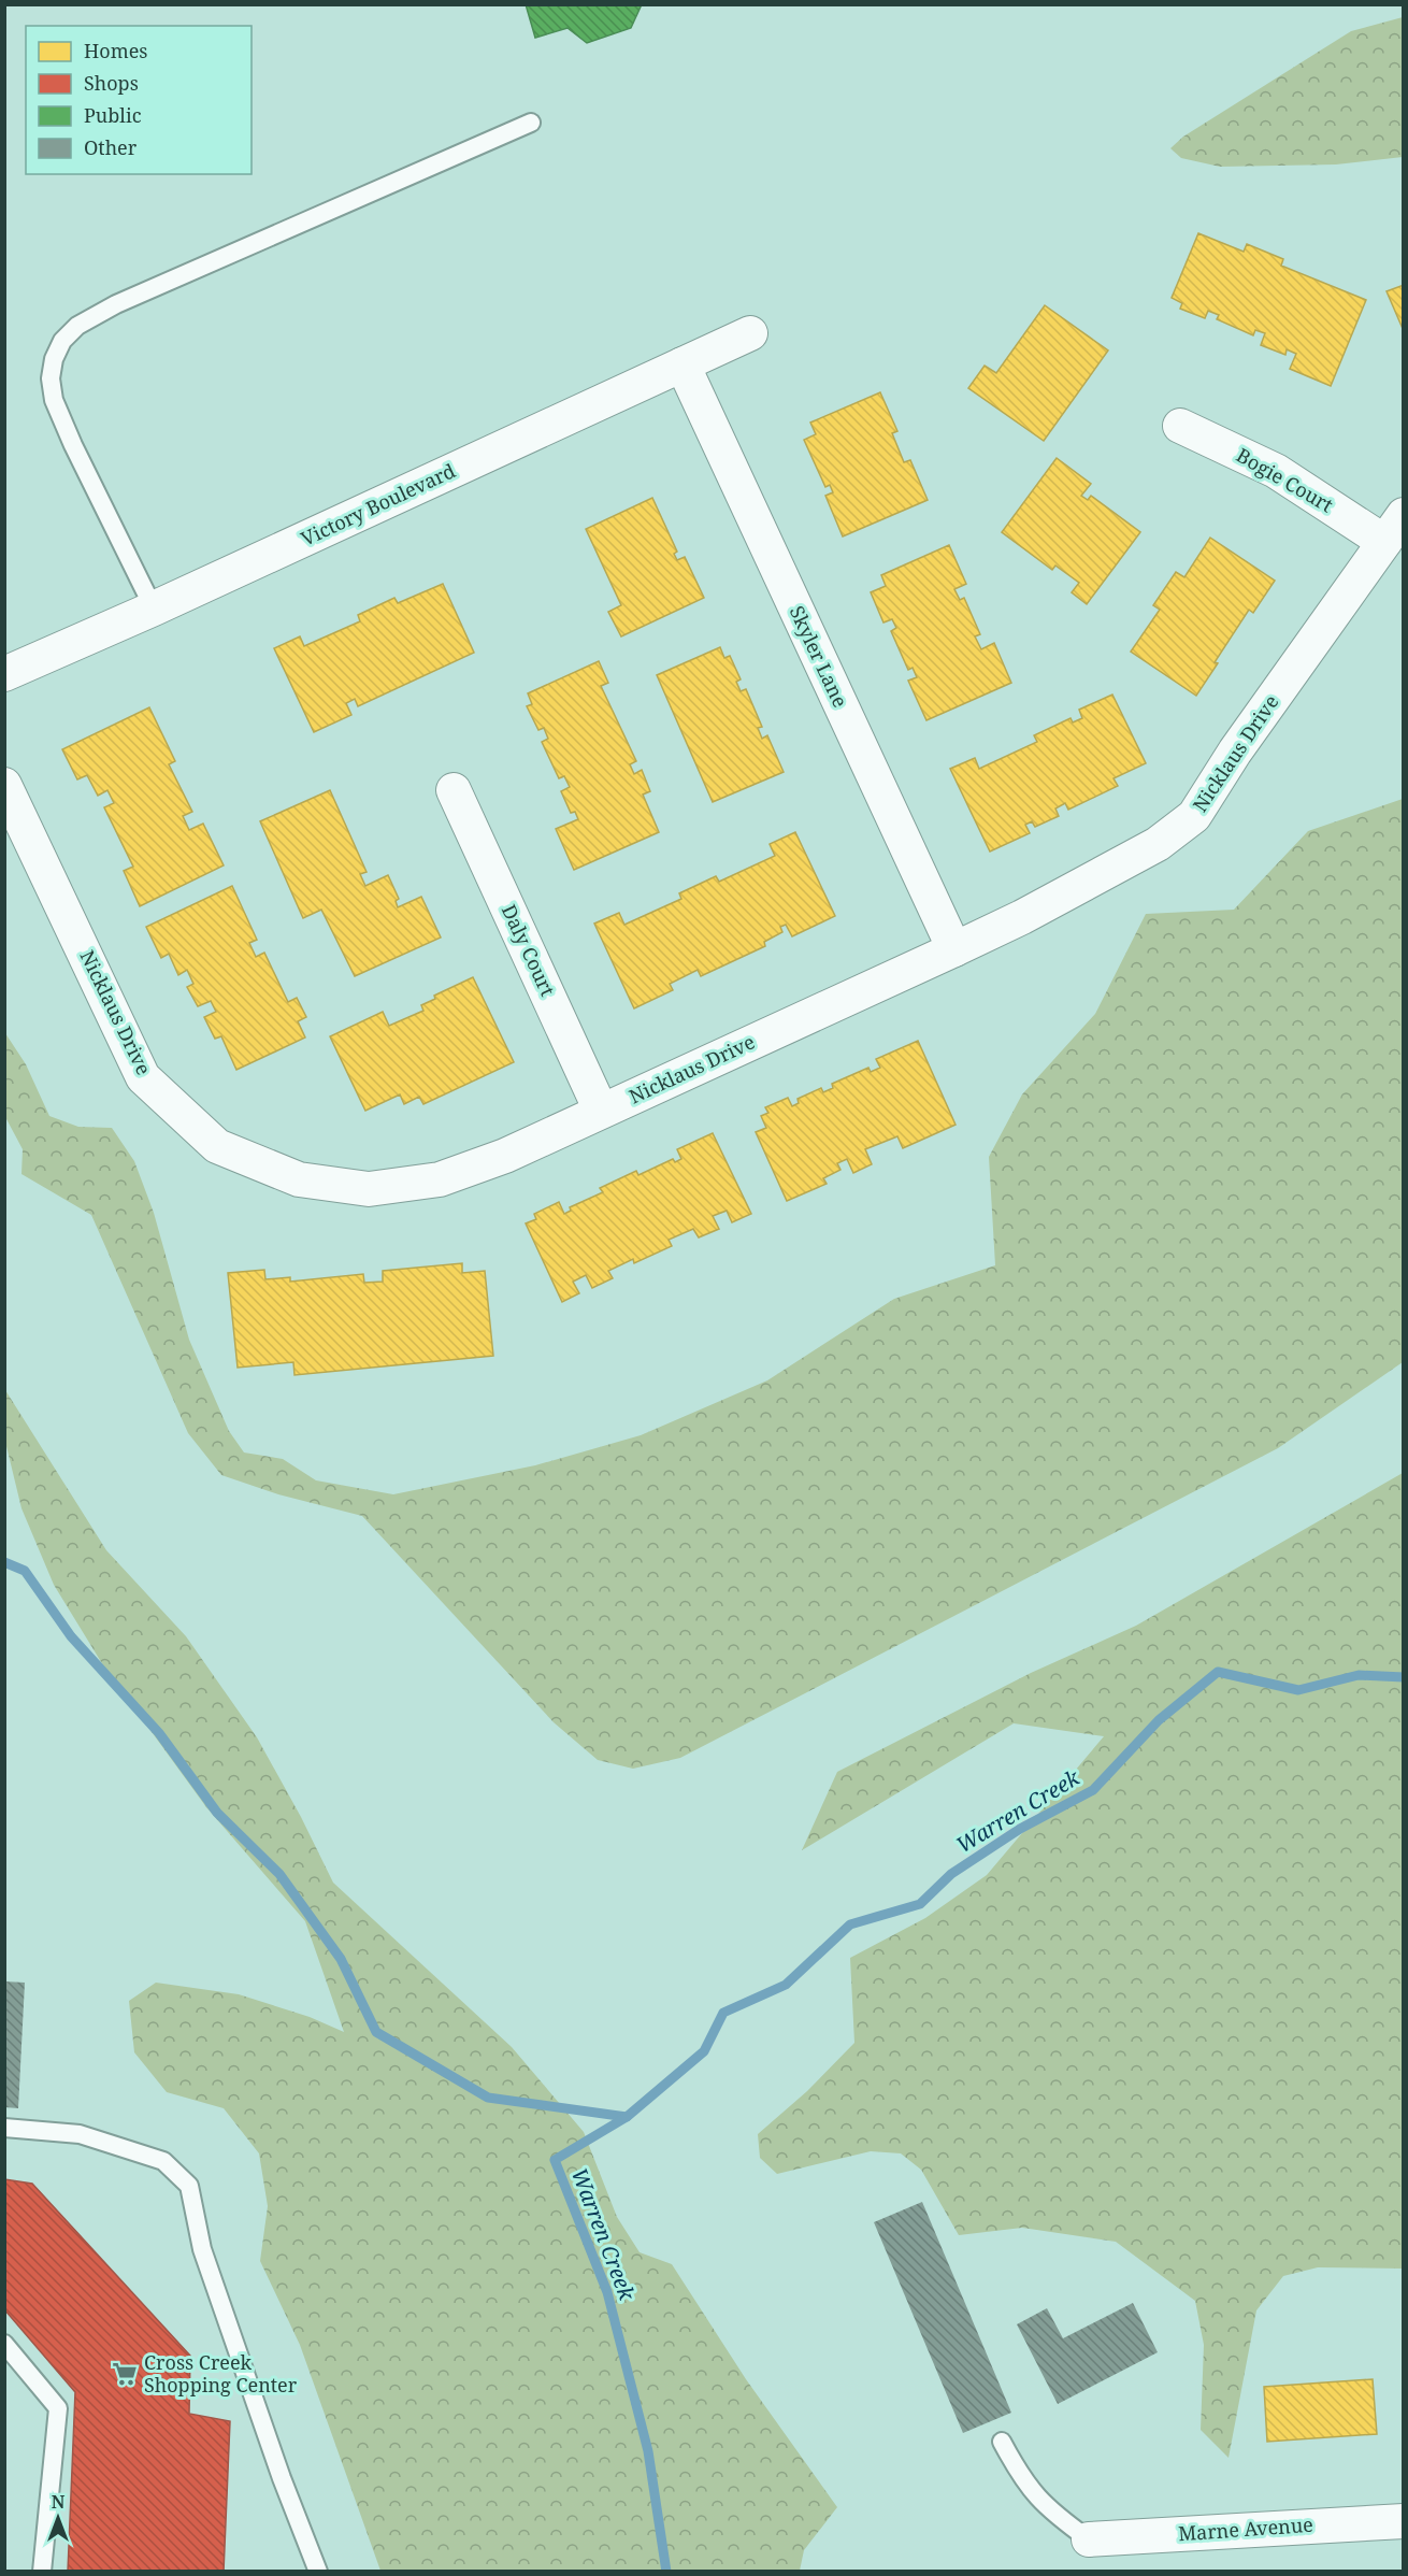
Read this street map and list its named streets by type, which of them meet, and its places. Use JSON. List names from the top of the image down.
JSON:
{
  "streets": {
    "street": [
      "Bogie Court",
      "Victory Boulevard",
      "Skyler Lane",
      "Nicklaus Drive",
      "Daly Court",
      "Marne Avenue"
    ]
  },
  "crossings": [
    ["Bogie Court", "Nicklaus Drive"],
    ["Victory Boulevard", "Skyler Lane"],
    ["Skyler Lane", "Nicklaus Drive"],
    ["Nicklaus Drive", "Daly Court"]
  ],
  "water": ["Warren Creek"],
  "places": {
    "supermarket": ["Cross Creek Shopping Center"]
  },
  "legend": [
    "Homes",
    "Shops",
    "Public",
    "Other"
  ],
  "north": "top"
}
